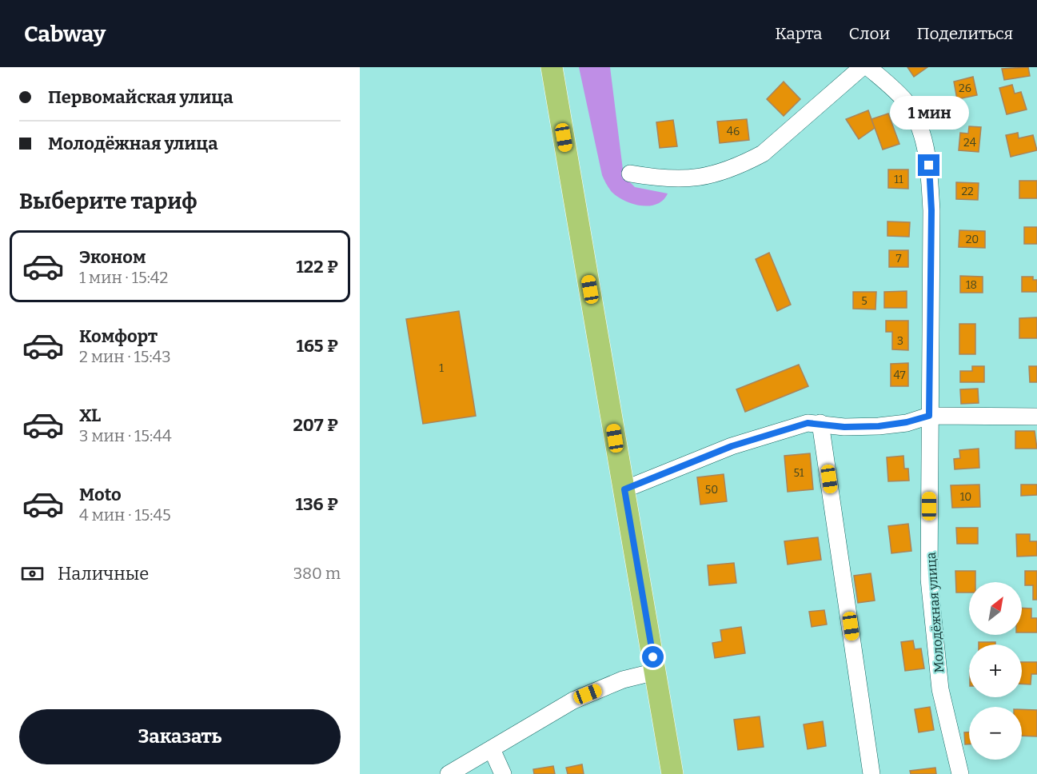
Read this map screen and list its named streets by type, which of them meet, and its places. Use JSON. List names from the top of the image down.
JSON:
{
  "streets": {
    "street": ["Молодёжная улица"]
  },
  "house_numbers": [
    "26",
    "46",
    "24",
    "11",
    "22",
    "20",
    "7",
    "18",
    "5",
    "3",
    "1",
    "47",
    "51",
    "50",
    "10"
  ],
  "north": "top right",
  "page": {
    "header": "Cabway",
    "nav": ["Карта", "Слои", "Поделиться"],
    "banner": ["Первомайская улица", "Молодёжная улица"],
    "bubble": "1 мин",
    "heading": "Выберите тариф",
    "list": [
      {
        "name": "Эконом",
        "note": "1 мин · 15:42",
        "value": "122 ₽"
      },
      {
        "name": "Комфорт",
        "note": "2 мин · 15:43",
        "value": "165 ₽"
      },
      {
        "name": "XL",
        "note": "3 мин · 15:44",
        "value": "207 ₽"
      },
      {
        "name": "Moto",
        "note": "4 мин · 15:45",
        "value": "136 ₽"
      }
    ],
    "pay": ["Наличные", "380 m"],
    "map_buttons": ["+", "−"],
    "buttons": "Заказать"
  }
}
